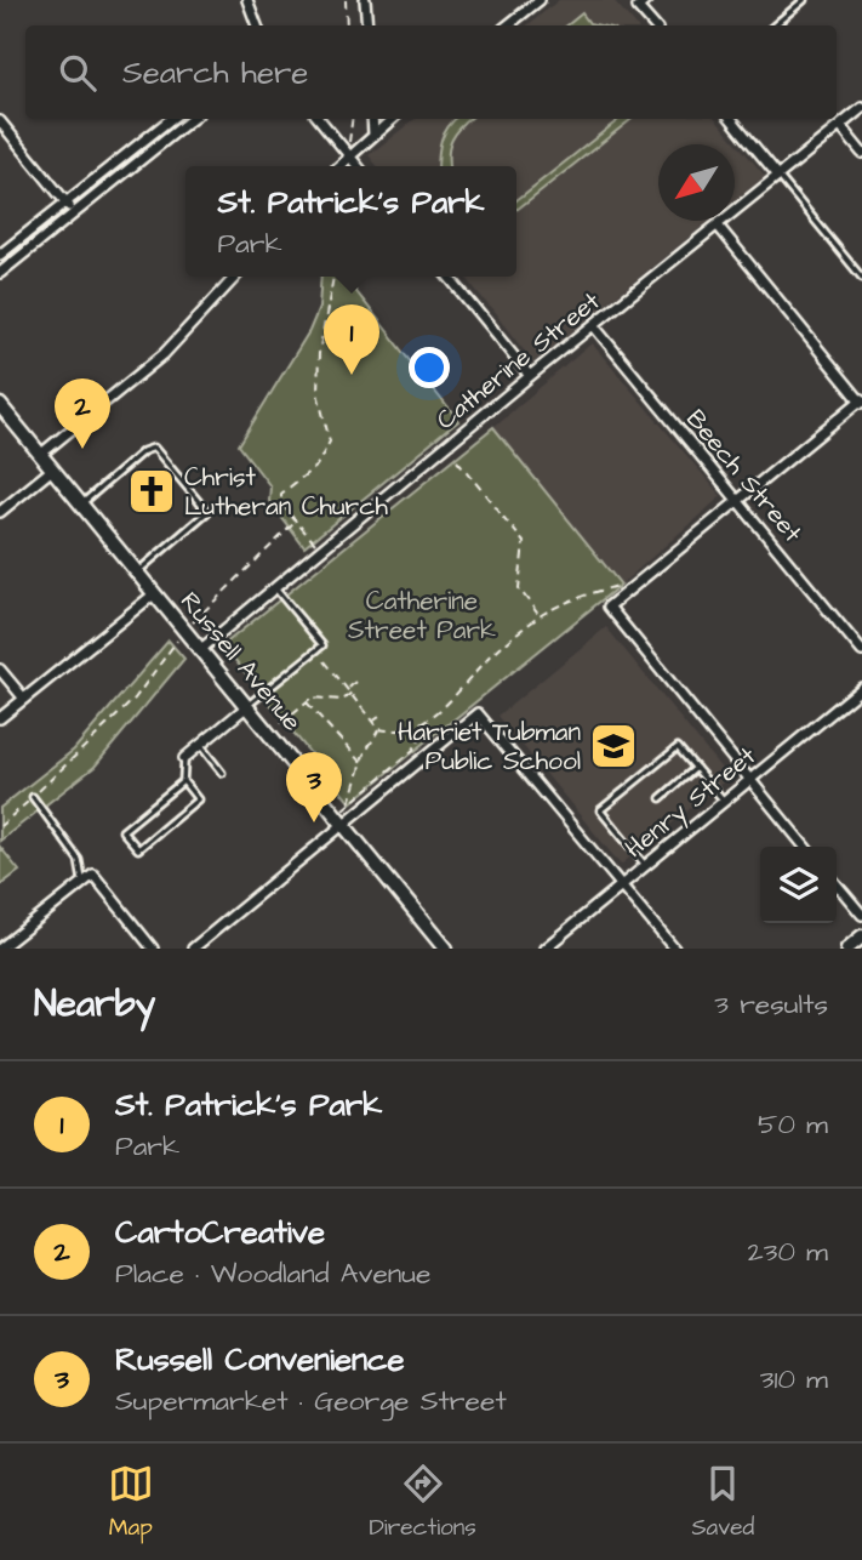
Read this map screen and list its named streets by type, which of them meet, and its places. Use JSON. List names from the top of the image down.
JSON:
{
  "streets": {
    "street": [
      "Catherine Street",
      "Beech Street",
      "Russell Avenue",
      "Henry Street"
    ]
  },
  "crossings": [
    ["Catherine Street", "Beech Street"],
    ["Catherine Street", "Russell Avenue"]
  ],
  "parks": ["Catherine Street Park"],
  "places": {
    "church": ["Christ Lutheran Church"],
    "school or university": ["Harriet Tubman Public School"]
  },
  "north": "bottom left",
  "page": {
    "search": "Search here",
    "popup": ["St. Patrick's Park", "Park"],
    "pins": ["1", "2", "3"],
    "heading": ["Nearby", "3 results"],
    "list": [
      {
        "mark": "1",
        "name": "St. Patrick's Park",
        "note": "Park",
        "value": "50 m"
      },
      {
        "mark": "2",
        "name": "CartoCreative",
        "note": "Place · Woodland Avenue",
        "value": "230 m"
      },
      {
        "mark": "3",
        "name": "Russell Convenience",
        "note": "Supermarket · George Street",
        "value": "310 m"
      }
    ],
    "nav": ["Map", "Directions", "Saved"]
  }
}
